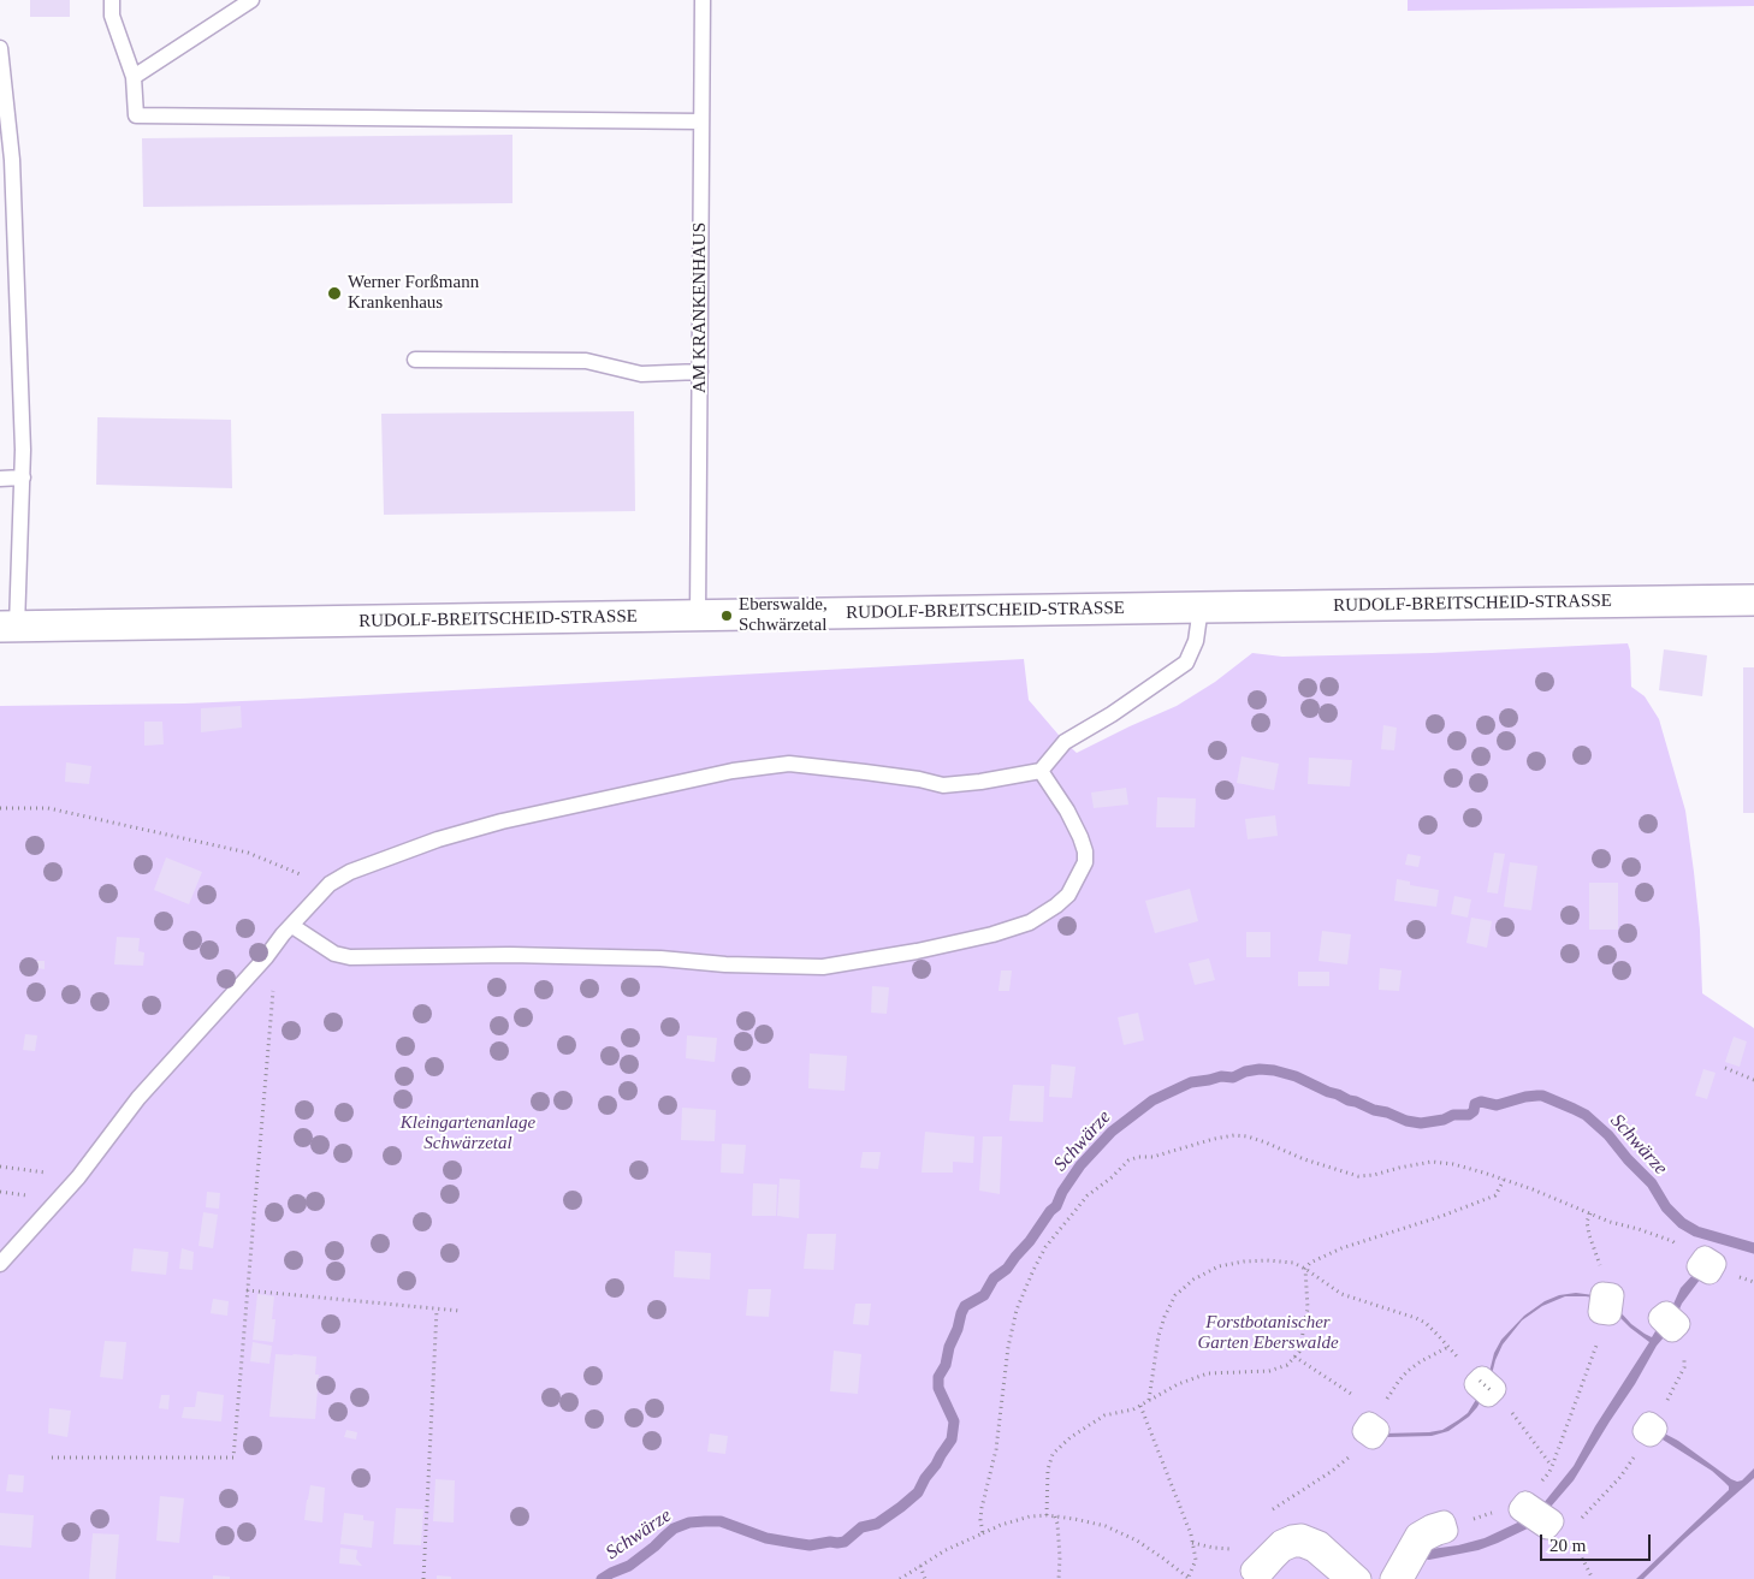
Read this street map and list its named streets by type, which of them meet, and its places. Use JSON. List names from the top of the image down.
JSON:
{
  "streets": {
    "street": ["RUDOLF-BREITSCHEID-STRASSE"],
    "lane": ["AM KRANKENHAUS"]
  },
  "crossings": [
    ["AM KRANKENHAUS", "RUDOLF-BREITSCHEID-STRASSE"]
  ],
  "water": ["Schwärze"],
  "parks": ["Kleingartenanlage Schwärzetal", "Forstbotanischer Garten Eberswalde"],
  "places": ["Werner Forßmann Krankenhaus", "Eberswalde, Schwärzetal"],
  "scale_bar": "20 m"
}
